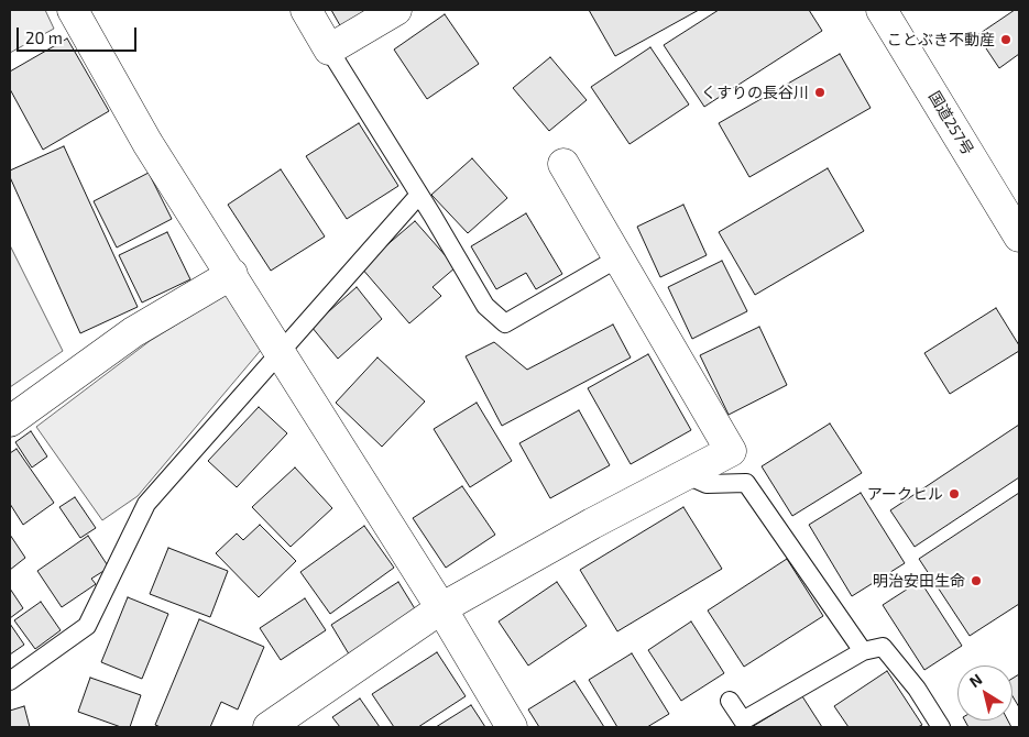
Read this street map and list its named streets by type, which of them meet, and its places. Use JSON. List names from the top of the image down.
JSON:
{
  "streets": {
    "main road": ["国道257号"]
  },
  "places": [
    "ことぶき不動産",
    "くすりの長谷川",
    "アークヒル",
    "明治安田生命"
  ],
  "scale_bar": "20 m",
  "north": "top left"
}
